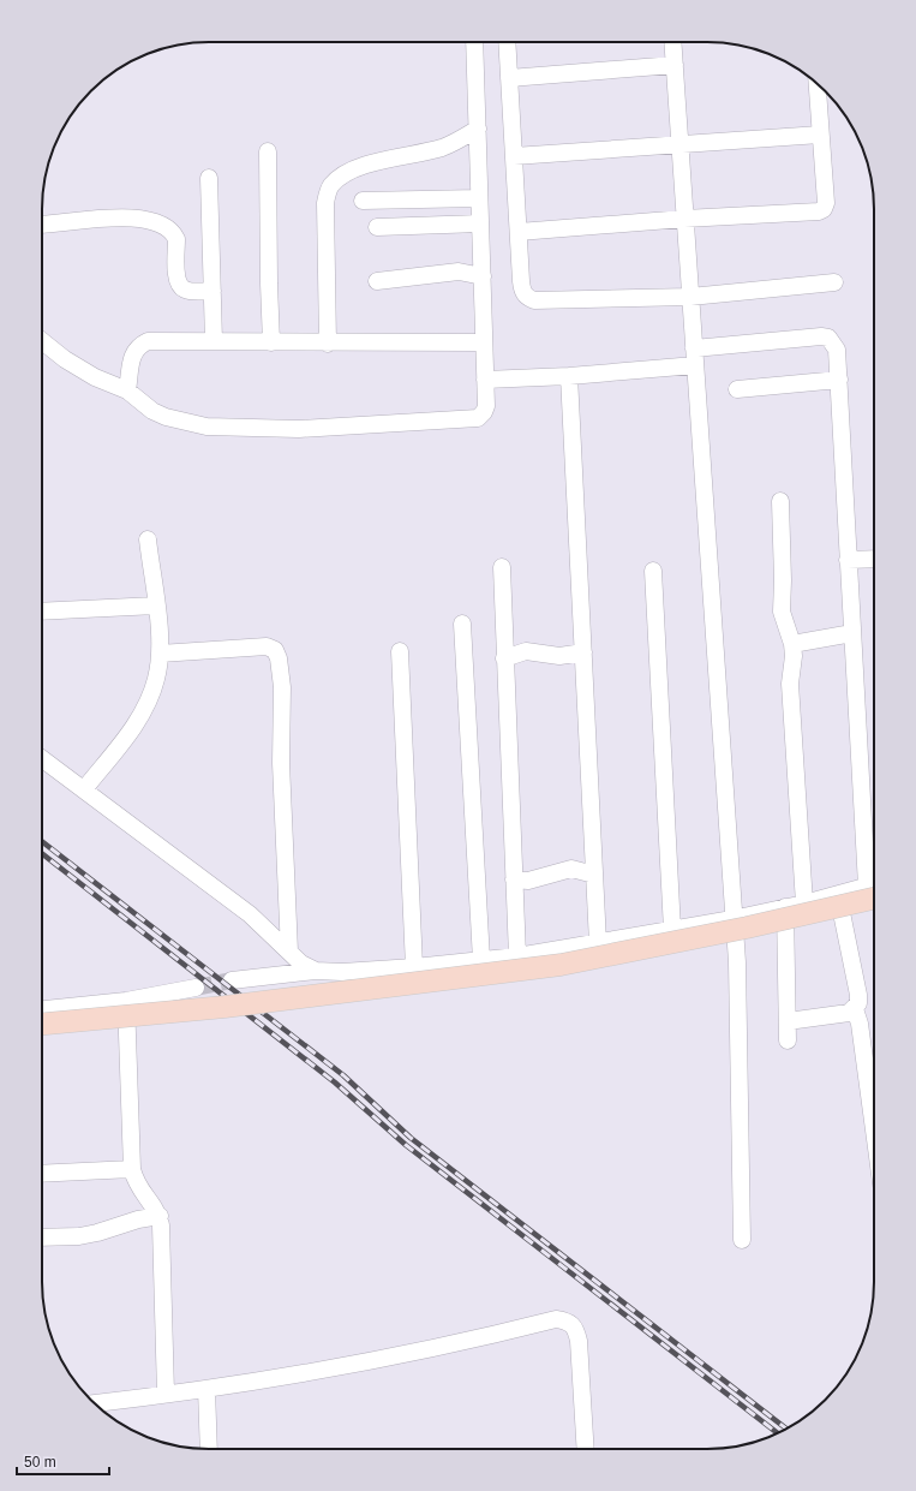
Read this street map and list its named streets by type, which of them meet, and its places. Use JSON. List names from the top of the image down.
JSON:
{
  "scale_bar": "50 m"
}
